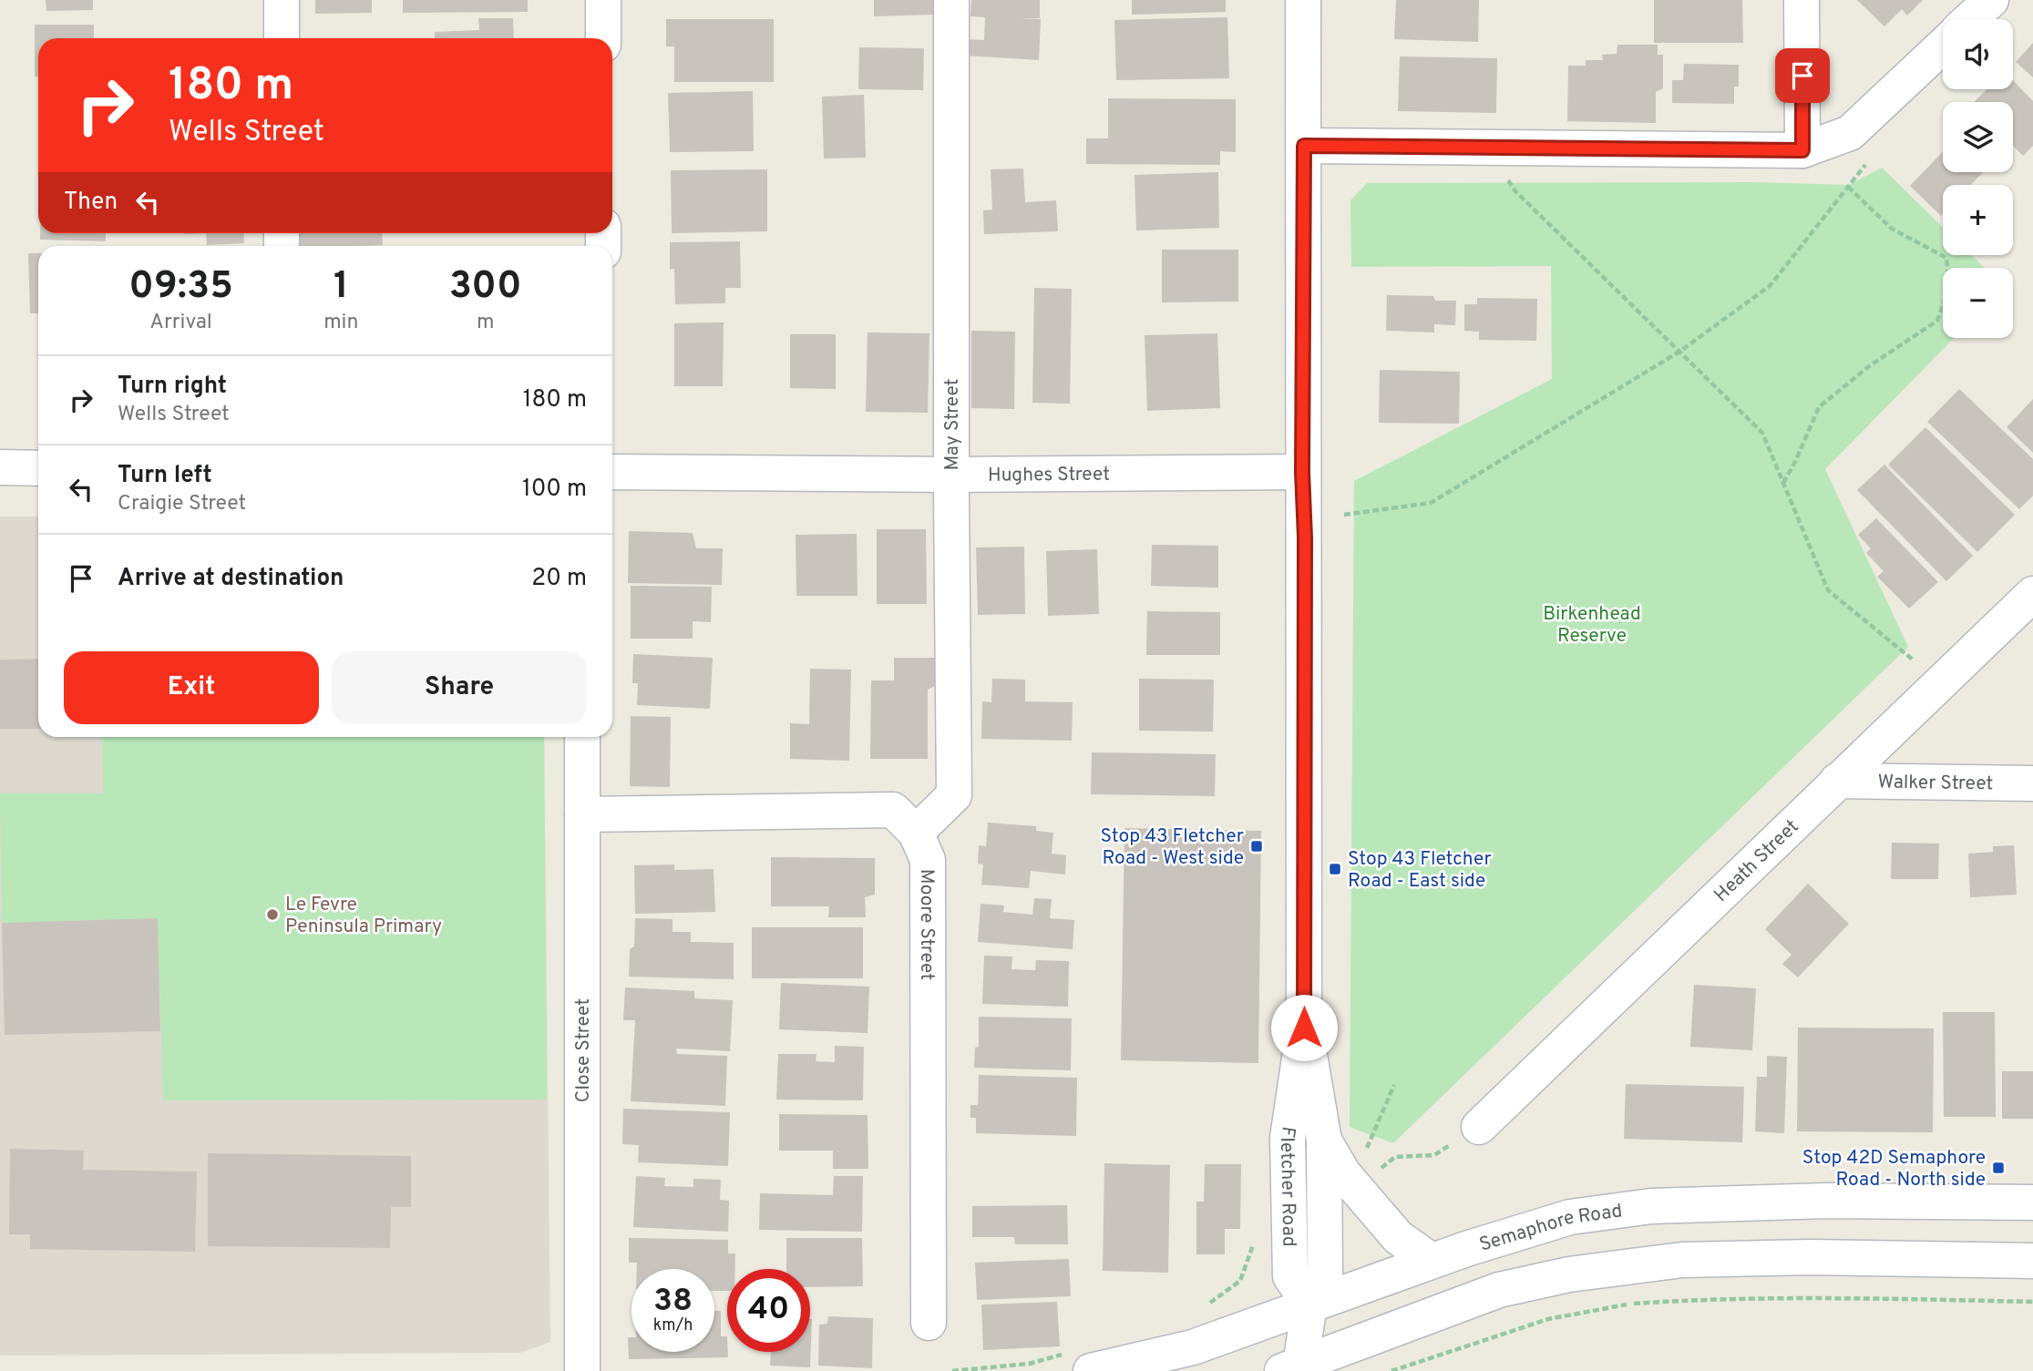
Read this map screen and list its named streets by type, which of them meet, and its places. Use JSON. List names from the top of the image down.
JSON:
{
  "streets": {
    "street": [
      "May Street",
      "Hughes Street",
      "Walker Street",
      "Heath Street",
      "Moore Street",
      "Close Street",
      "Fletcher Road",
      "Semaphore Road"
    ]
  },
  "crossings": [
    ["May Street", "Hughes Street"],
    ["May Street", "Moore Street"],
    ["Hughes Street", "Fletcher Road"],
    ["Walker Street", "Heath Street"],
    ["Moore Street", "Close Street"],
    ["Fletcher Road", "Semaphore Road"]
  ],
  "parks": ["Birkenhead Reserve"],
  "places": {
    "transit": ["Stop 43 Fletcher Road - West side", "Stop 43 Fletcher Road - East side", "Stop 42D Semaphore Road - North side"],
    "other": ["Le Fevre Peninsula Primary"]
  },
  "page": {
    "map_buttons": ["+", "−"],
    "turn": ["180 m", "Wells Street"],
    "then": "Then",
    "eta": [
      "09:35",
      "Arrival",
      "1",
      "min",
      "300",
      "m"
    ],
    "list": [
      {
        "name": "Turn right",
        "note": "Wells Street",
        "value": "180 m"
      },
      {
        "name": "Turn left",
        "note": "Craigie Street",
        "value": "100 m"
      },
      {
        "name": "Arrive at destination",
        "value": "20 m"
      }
    ],
    "buttons": ["Exit", "Share"],
    "speed": "38 km/h",
    "limit": "40"
  }
}
